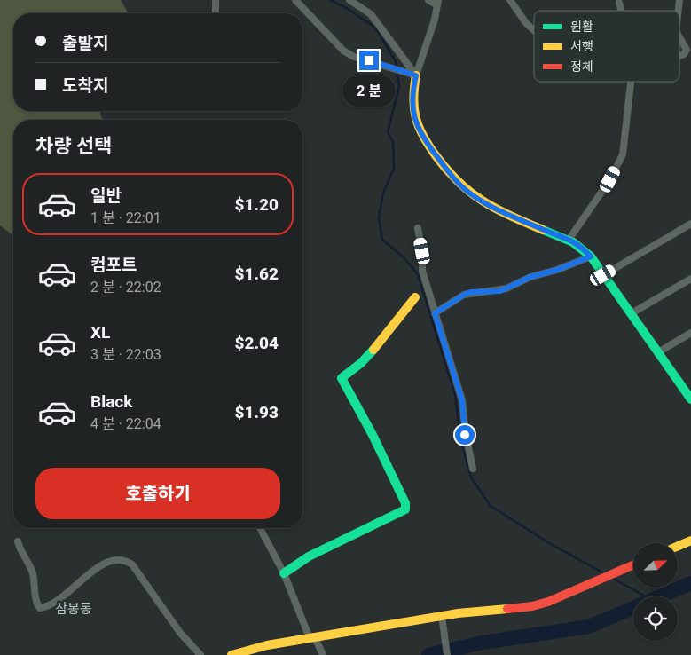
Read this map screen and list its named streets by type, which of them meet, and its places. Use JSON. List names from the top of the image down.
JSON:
{
  "districts": ["삼봉동"],
  "legend": ["원활", "서행", "정체"],
  "north": "top right",
  "page": {
    "banner": ["출발지", "도착지"],
    "bubble": "2 분",
    "heading": "차량 선택",
    "list": [
      {
        "name": "일반",
        "note": "1 분 · 22:01",
        "value": "$1.20"
      },
      {
        "name": "컴포트",
        "note": "2 분 · 22:02",
        "value": "$1.62"
      },
      {
        "name": "XL",
        "note": "3 분 · 22:03",
        "value": "$2.04"
      },
      {
        "name": "Black",
        "note": "4 분 · 22:04",
        "value": "$1.93"
      }
    ],
    "buttons": "호출하기"
  }
}
